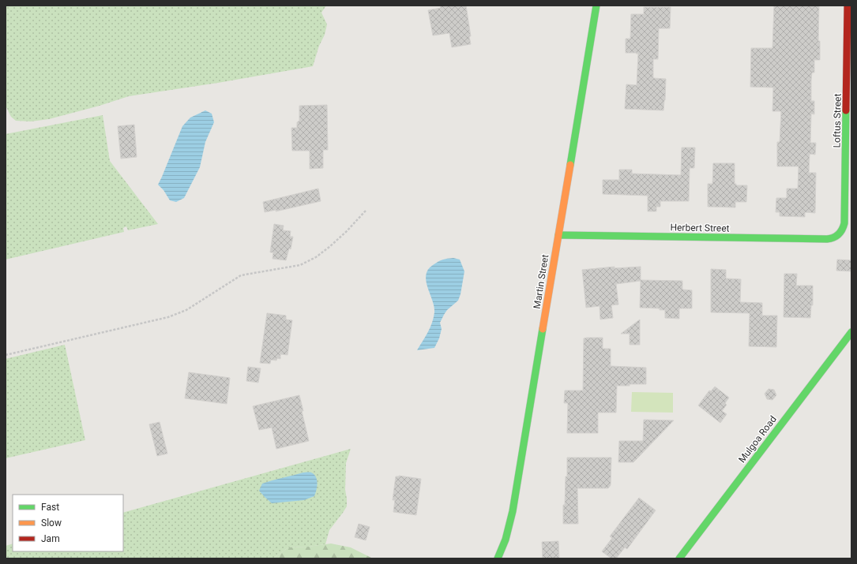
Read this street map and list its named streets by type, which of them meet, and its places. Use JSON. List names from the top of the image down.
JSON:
{
  "streets": {
    "street": [
      "Loftus Street",
      "Herbert Street",
      "Martin Street",
      "Mulgoa Road"
    ]
  },
  "crossings": [
    ["Loftus Street", "Herbert Street"],
    ["Herbert Street", "Martin Street"]
  ],
  "legend": ["Fast", "Slow", "Jam"]
}
